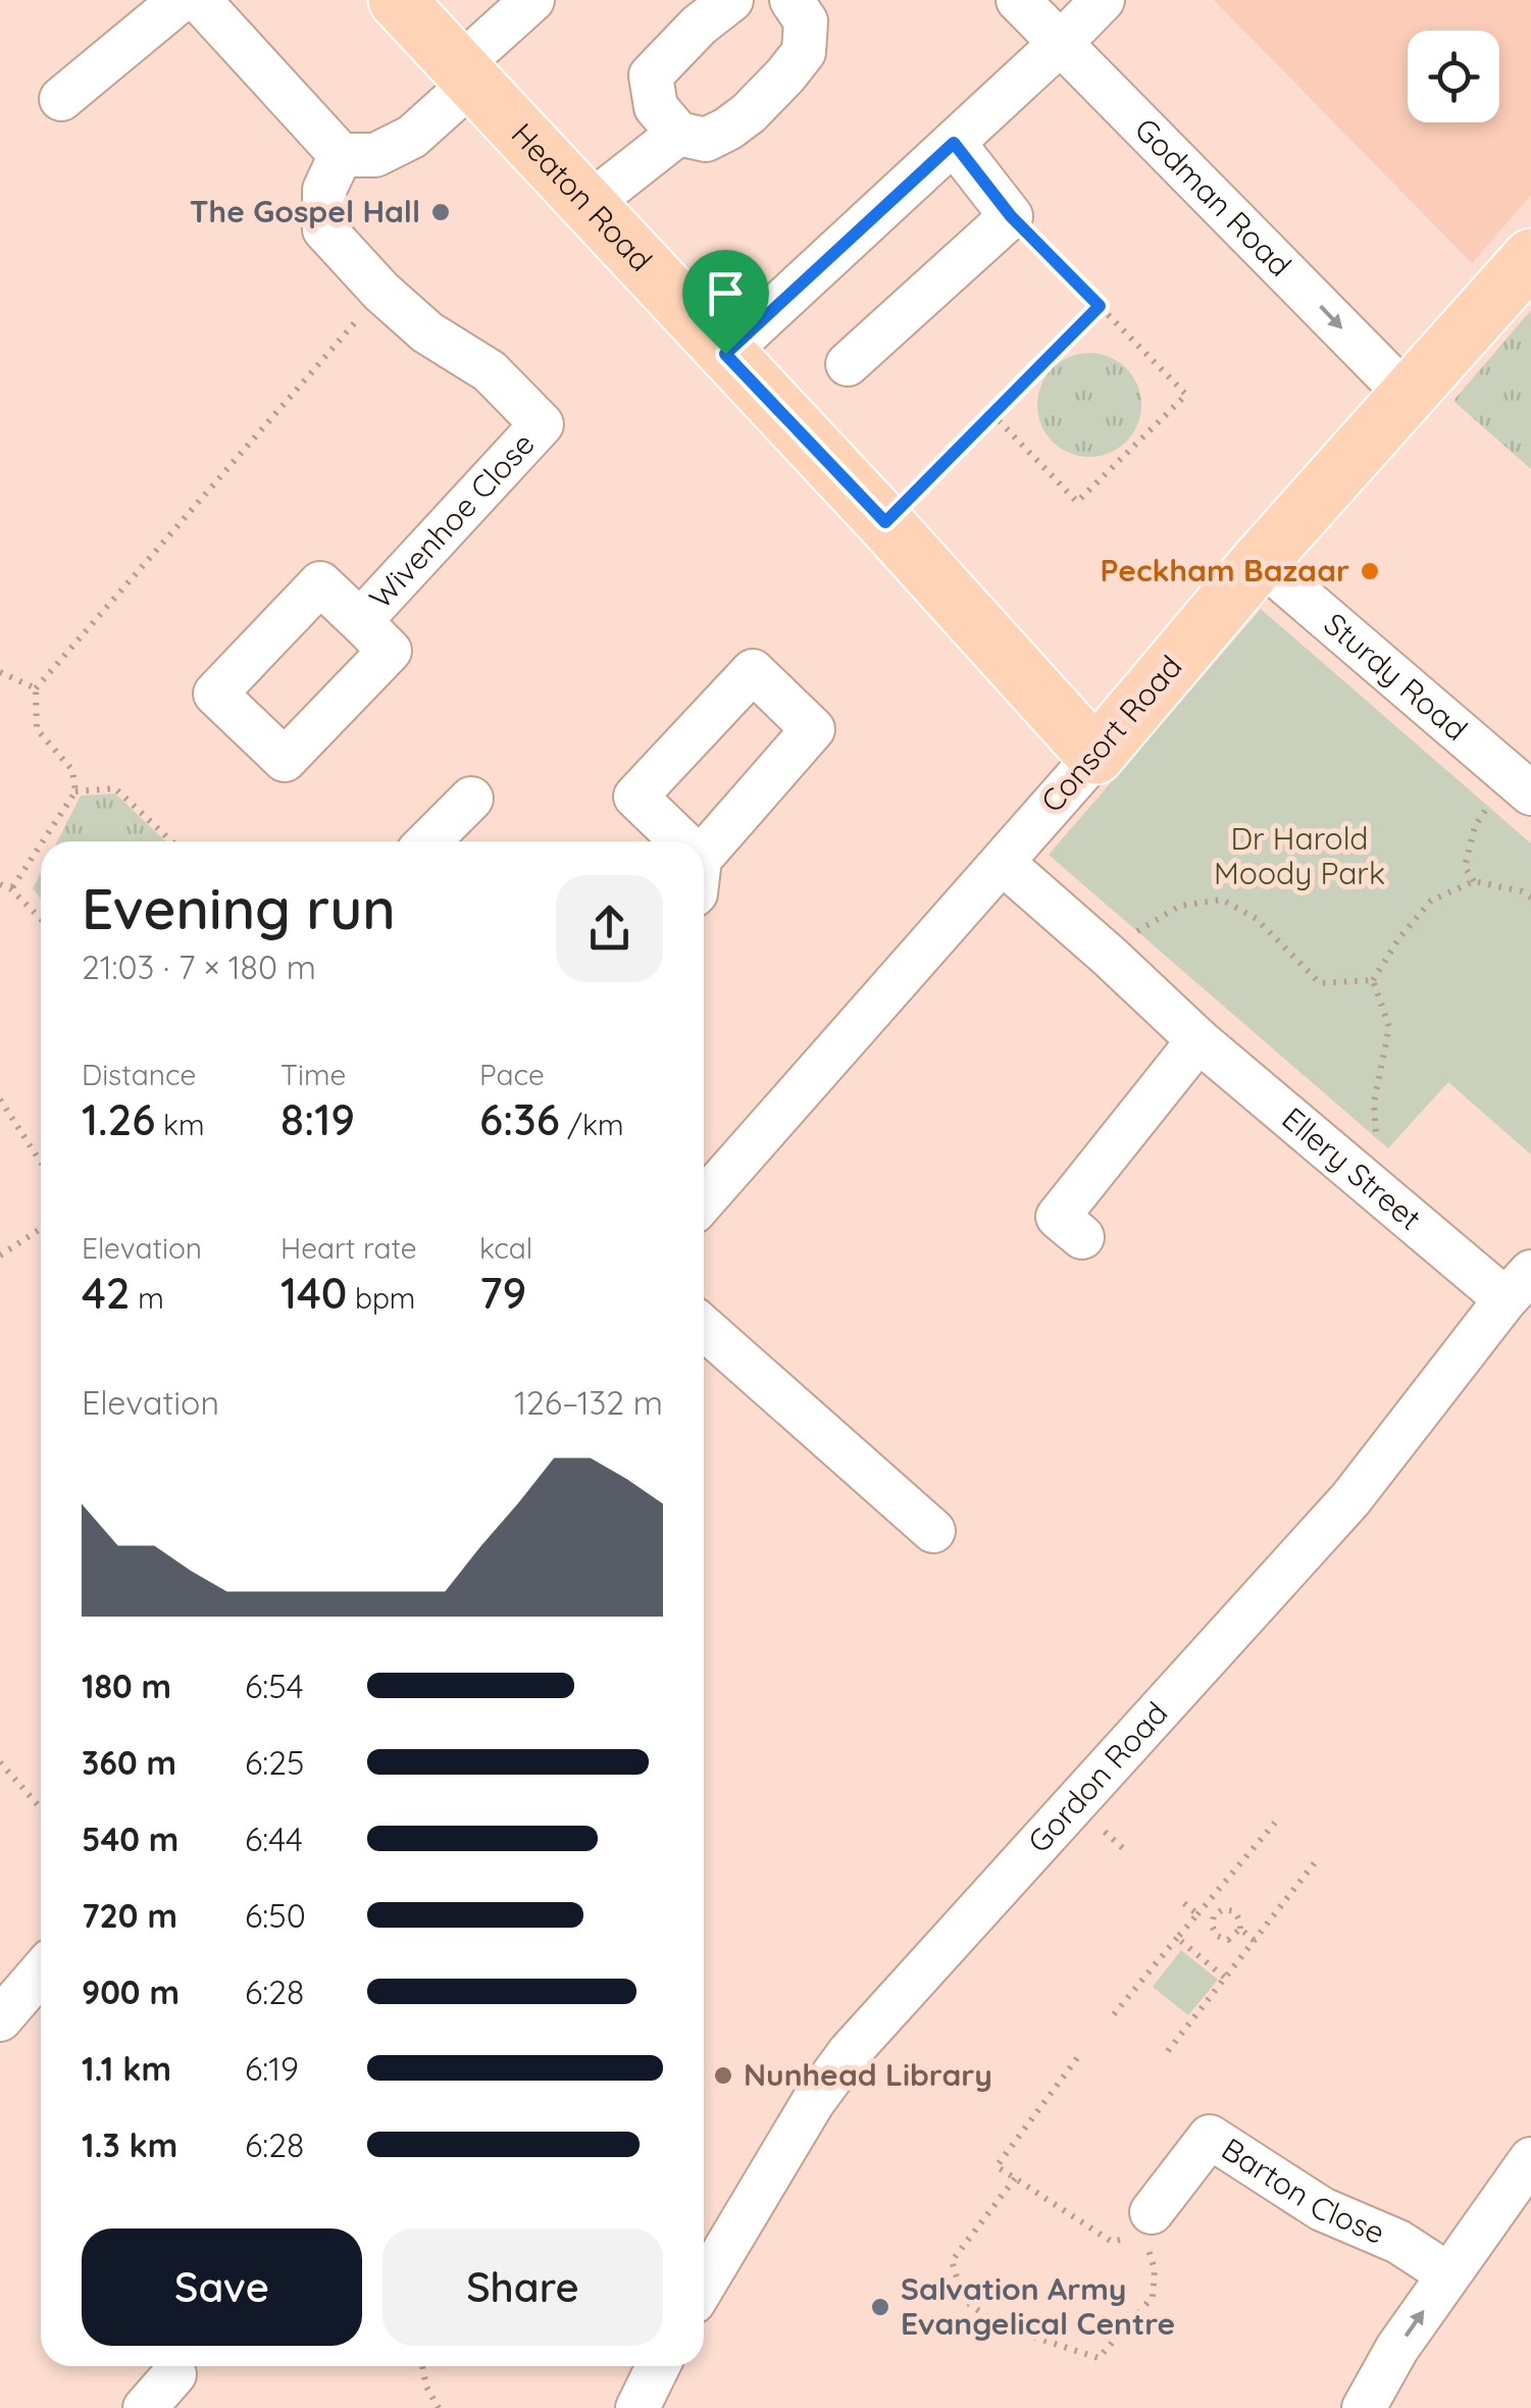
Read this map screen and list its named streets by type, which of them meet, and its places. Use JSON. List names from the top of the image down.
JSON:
{
  "streets": {
    "main road": ["Heaton Road", "Consort Road"],
    "street": [
      "Godman Road",
      "Wivenhoe Close",
      "Sturdy Road",
      "Ellery Street",
      "Gordon Road",
      "Barton Close"
    ]
  },
  "crossings": [
    ["Heaton Road", "Consort Road"],
    ["Godman Road", "Consort Road"],
    ["Sturdy Road", "Consort Road"],
    ["Consort Road", "Ellery Street"],
    ["Ellery Street", "Gordon Road"]
  ],
  "one_way": ["Godman Road"],
  "parks": ["Dr Harold Moody Park"],
  "places": [
    "The Gospel Hall",
    "Peckham Bazaar",
    "Nunhead Library",
    "Salvation Army Evangelical Centre"
  ],
  "page": {
    "heading": ["Evening run", "21:03 · 7 × 180 m"],
    "stats": [
      ["Distance", "1.26 km"],
      ["Time", "8:19"],
      ["Pace", "6:36 /km"],
      ["Elevation", "42 m"],
      ["Heart rate", "140 bpm"],
      ["kcal", "79"]
    ],
    "chart": ["Elevation", "126–132 m"],
    "list": [
      {
        "name": "180 m",
        "note": "6:54"
      },
      {
        "name": "360 m",
        "note": "6:25"
      },
      {
        "name": "540 m",
        "note": "6:44"
      },
      {
        "name": "720 m",
        "note": "6:50"
      },
      {
        "name": "900 m",
        "note": "6:28"
      },
      {
        "name": "1.1 km",
        "note": "6:19"
      },
      {
        "name": "1.3 km",
        "note": "6:28"
      }
    ],
    "buttons": ["Save", "Share"]
  }
}
